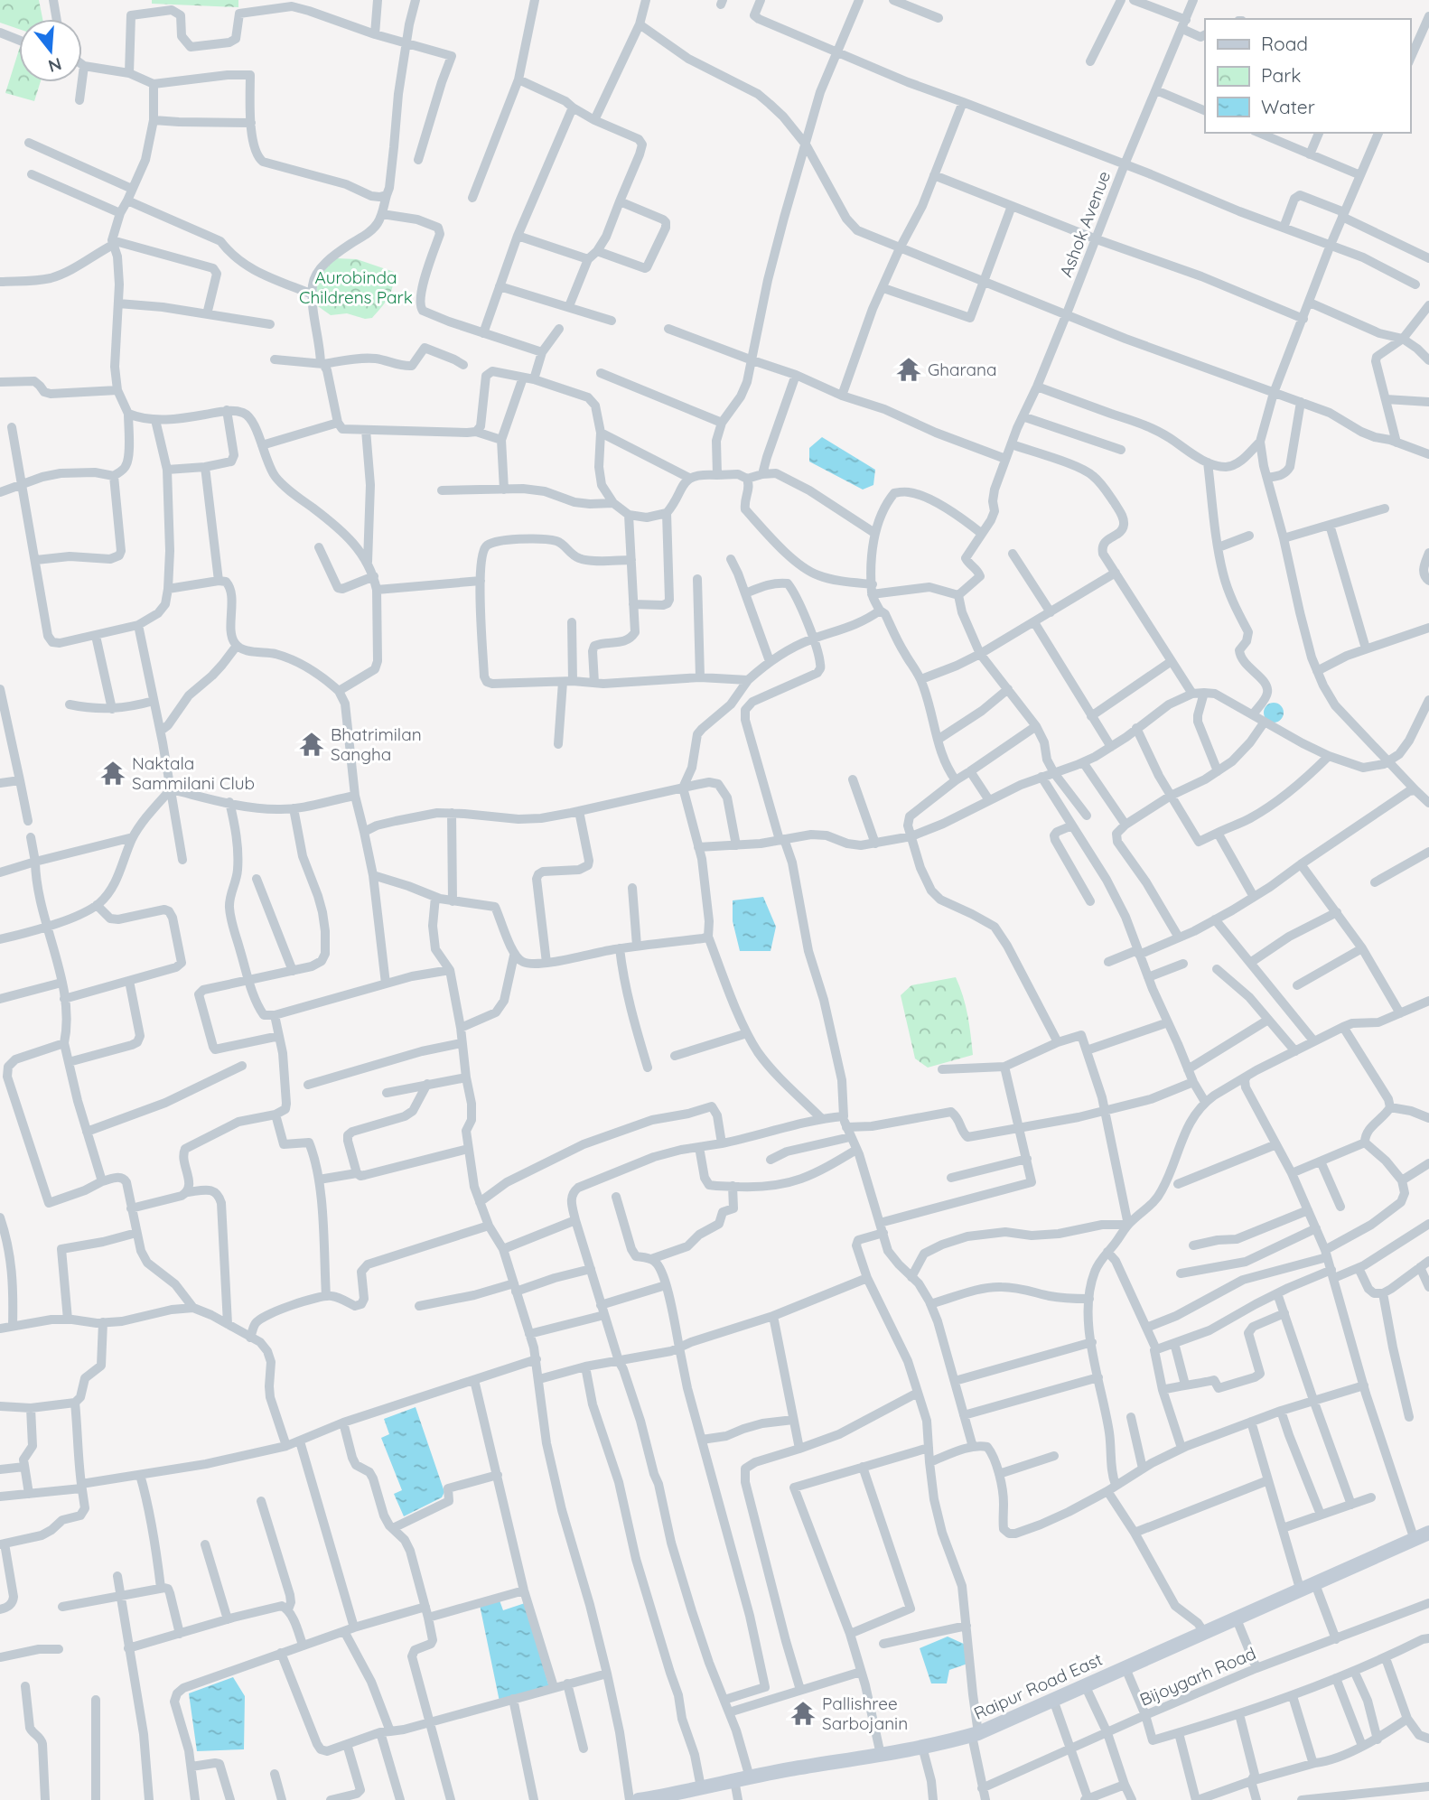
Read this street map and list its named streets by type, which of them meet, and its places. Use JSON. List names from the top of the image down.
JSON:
{
  "streets": {
    "street": ["Ashok Avenue", "Bijoygarh Road", "Raipur Road East"]
  },
  "parks": ["Aurobinda Childrens Park"],
  "places": {
    "temple": [
      "Gharana",
      "Bhatrimilan Sangha",
      "Naktala Sammilani Club",
      "Pallishree Sarbojanin"
    ]
  },
  "legend": ["Road", "Park", "Water"],
  "north": "bottom"
}
